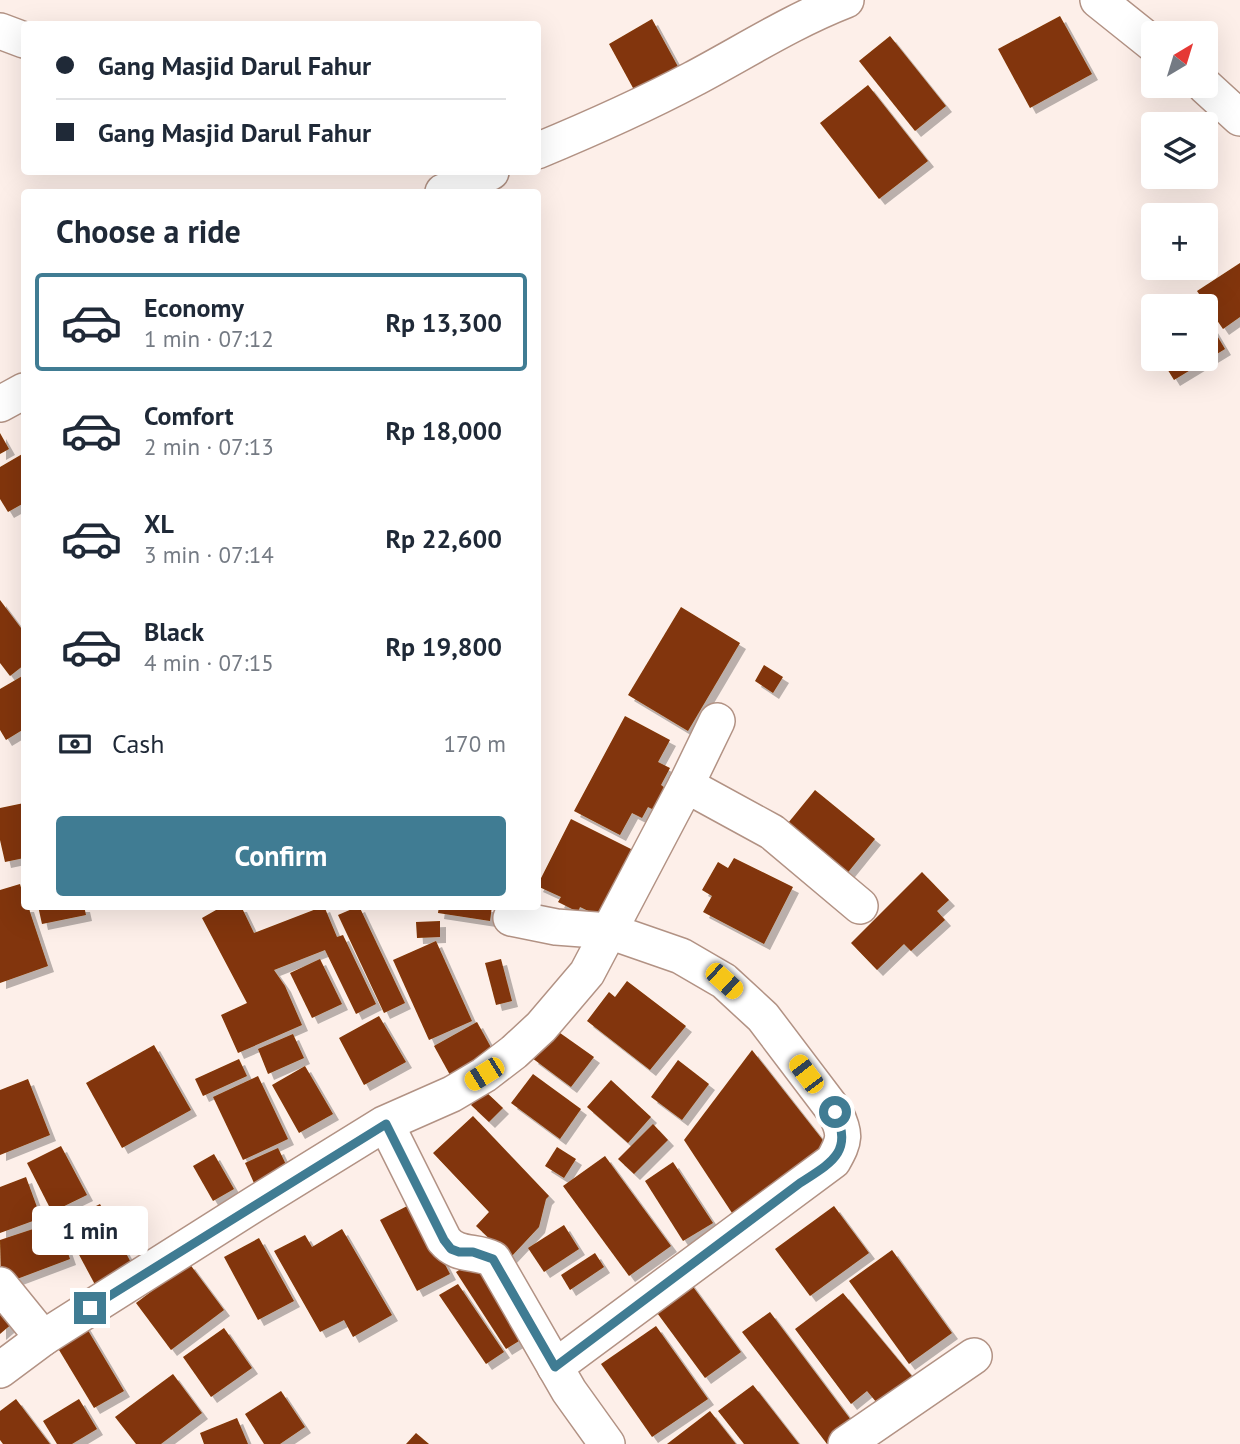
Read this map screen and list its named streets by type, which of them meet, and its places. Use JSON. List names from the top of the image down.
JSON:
{
  "north": "top right",
  "page": {
    "map_buttons": ["+", "−"],
    "banner": ["Gang Masjid Darul Fahur", "Gang Masjid Darul Fahur"],
    "heading": "Choose a ride",
    "list": [
      {
        "name": "Economy",
        "note": "1 min · 07:12",
        "value": "Rp 13,300"
      },
      {
        "name": "Comfort",
        "note": "2 min · 07:13",
        "value": "Rp 18,000"
      },
      {
        "name": "XL",
        "note": "3 min · 07:14",
        "value": "Rp 22,600"
      },
      {
        "name": "Black",
        "note": "4 min · 07:15",
        "value": "Rp 19,800"
      }
    ],
    "pay": ["Cash", "170 m"],
    "buttons": "Confirm",
    "bubble": "1 min"
  }
}
